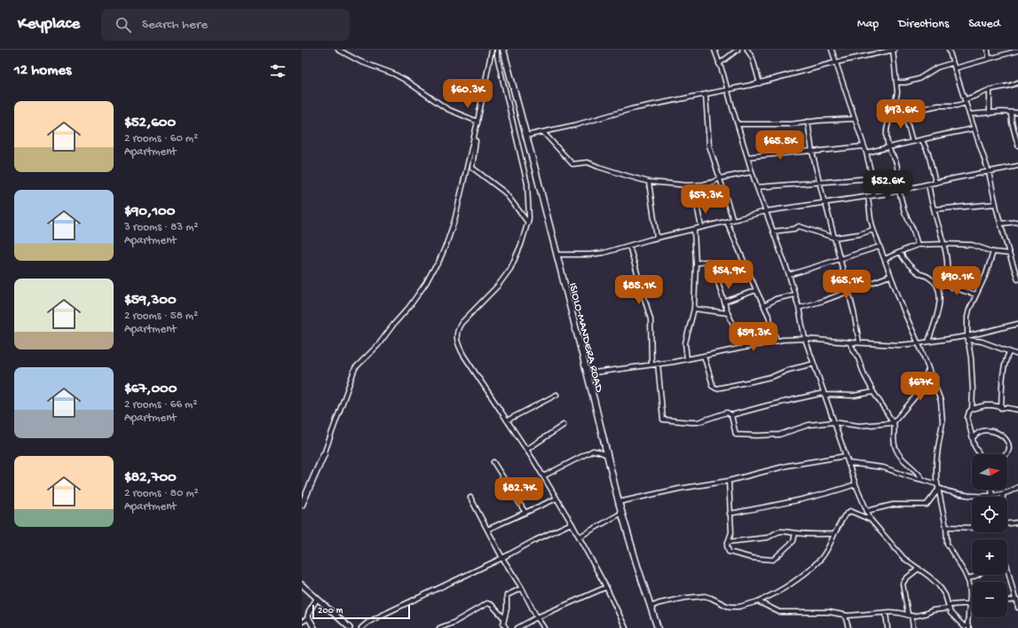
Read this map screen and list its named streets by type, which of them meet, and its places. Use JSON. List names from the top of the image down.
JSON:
{
  "streets": {
    "highway": ["ISIOLO-MANDERA ROAD"]
  },
  "scale_bar": "200 m",
  "north": "right",
  "page": {
    "header": "Keyplace",
    "search": "Search here",
    "nav": ["Map", "Directions", "Saved"],
    "heading": "12 homes",
    "price": [
      "$60.3K",
      "$93.6K",
      "$65.5K",
      "$52.6K",
      "$57.3K",
      "$54.9K",
      "$90.1K",
      "$65.1K",
      "$85.1K",
      "$59.3K",
      "$67K",
      "$82.7K"
    ],
    "list": [
      {
        "name": "$52,600",
        "note": "2 rooms · 60 m² · Apartment"
      },
      {
        "name": "$90,100",
        "note": "3 rooms · 83 m² · Apartment"
      },
      {
        "name": "$59,300",
        "note": "2 rooms · 58 m² · Apartment"
      },
      {
        "name": "$67,000",
        "note": "2 rooms · 66 m² · Apartment"
      },
      {
        "name": "$82,700",
        "note": "2 rooms · 80 m² · Apartment"
      }
    ],
    "map_buttons": ["+", "−"],
    "scale": "200 m"
  }
}
